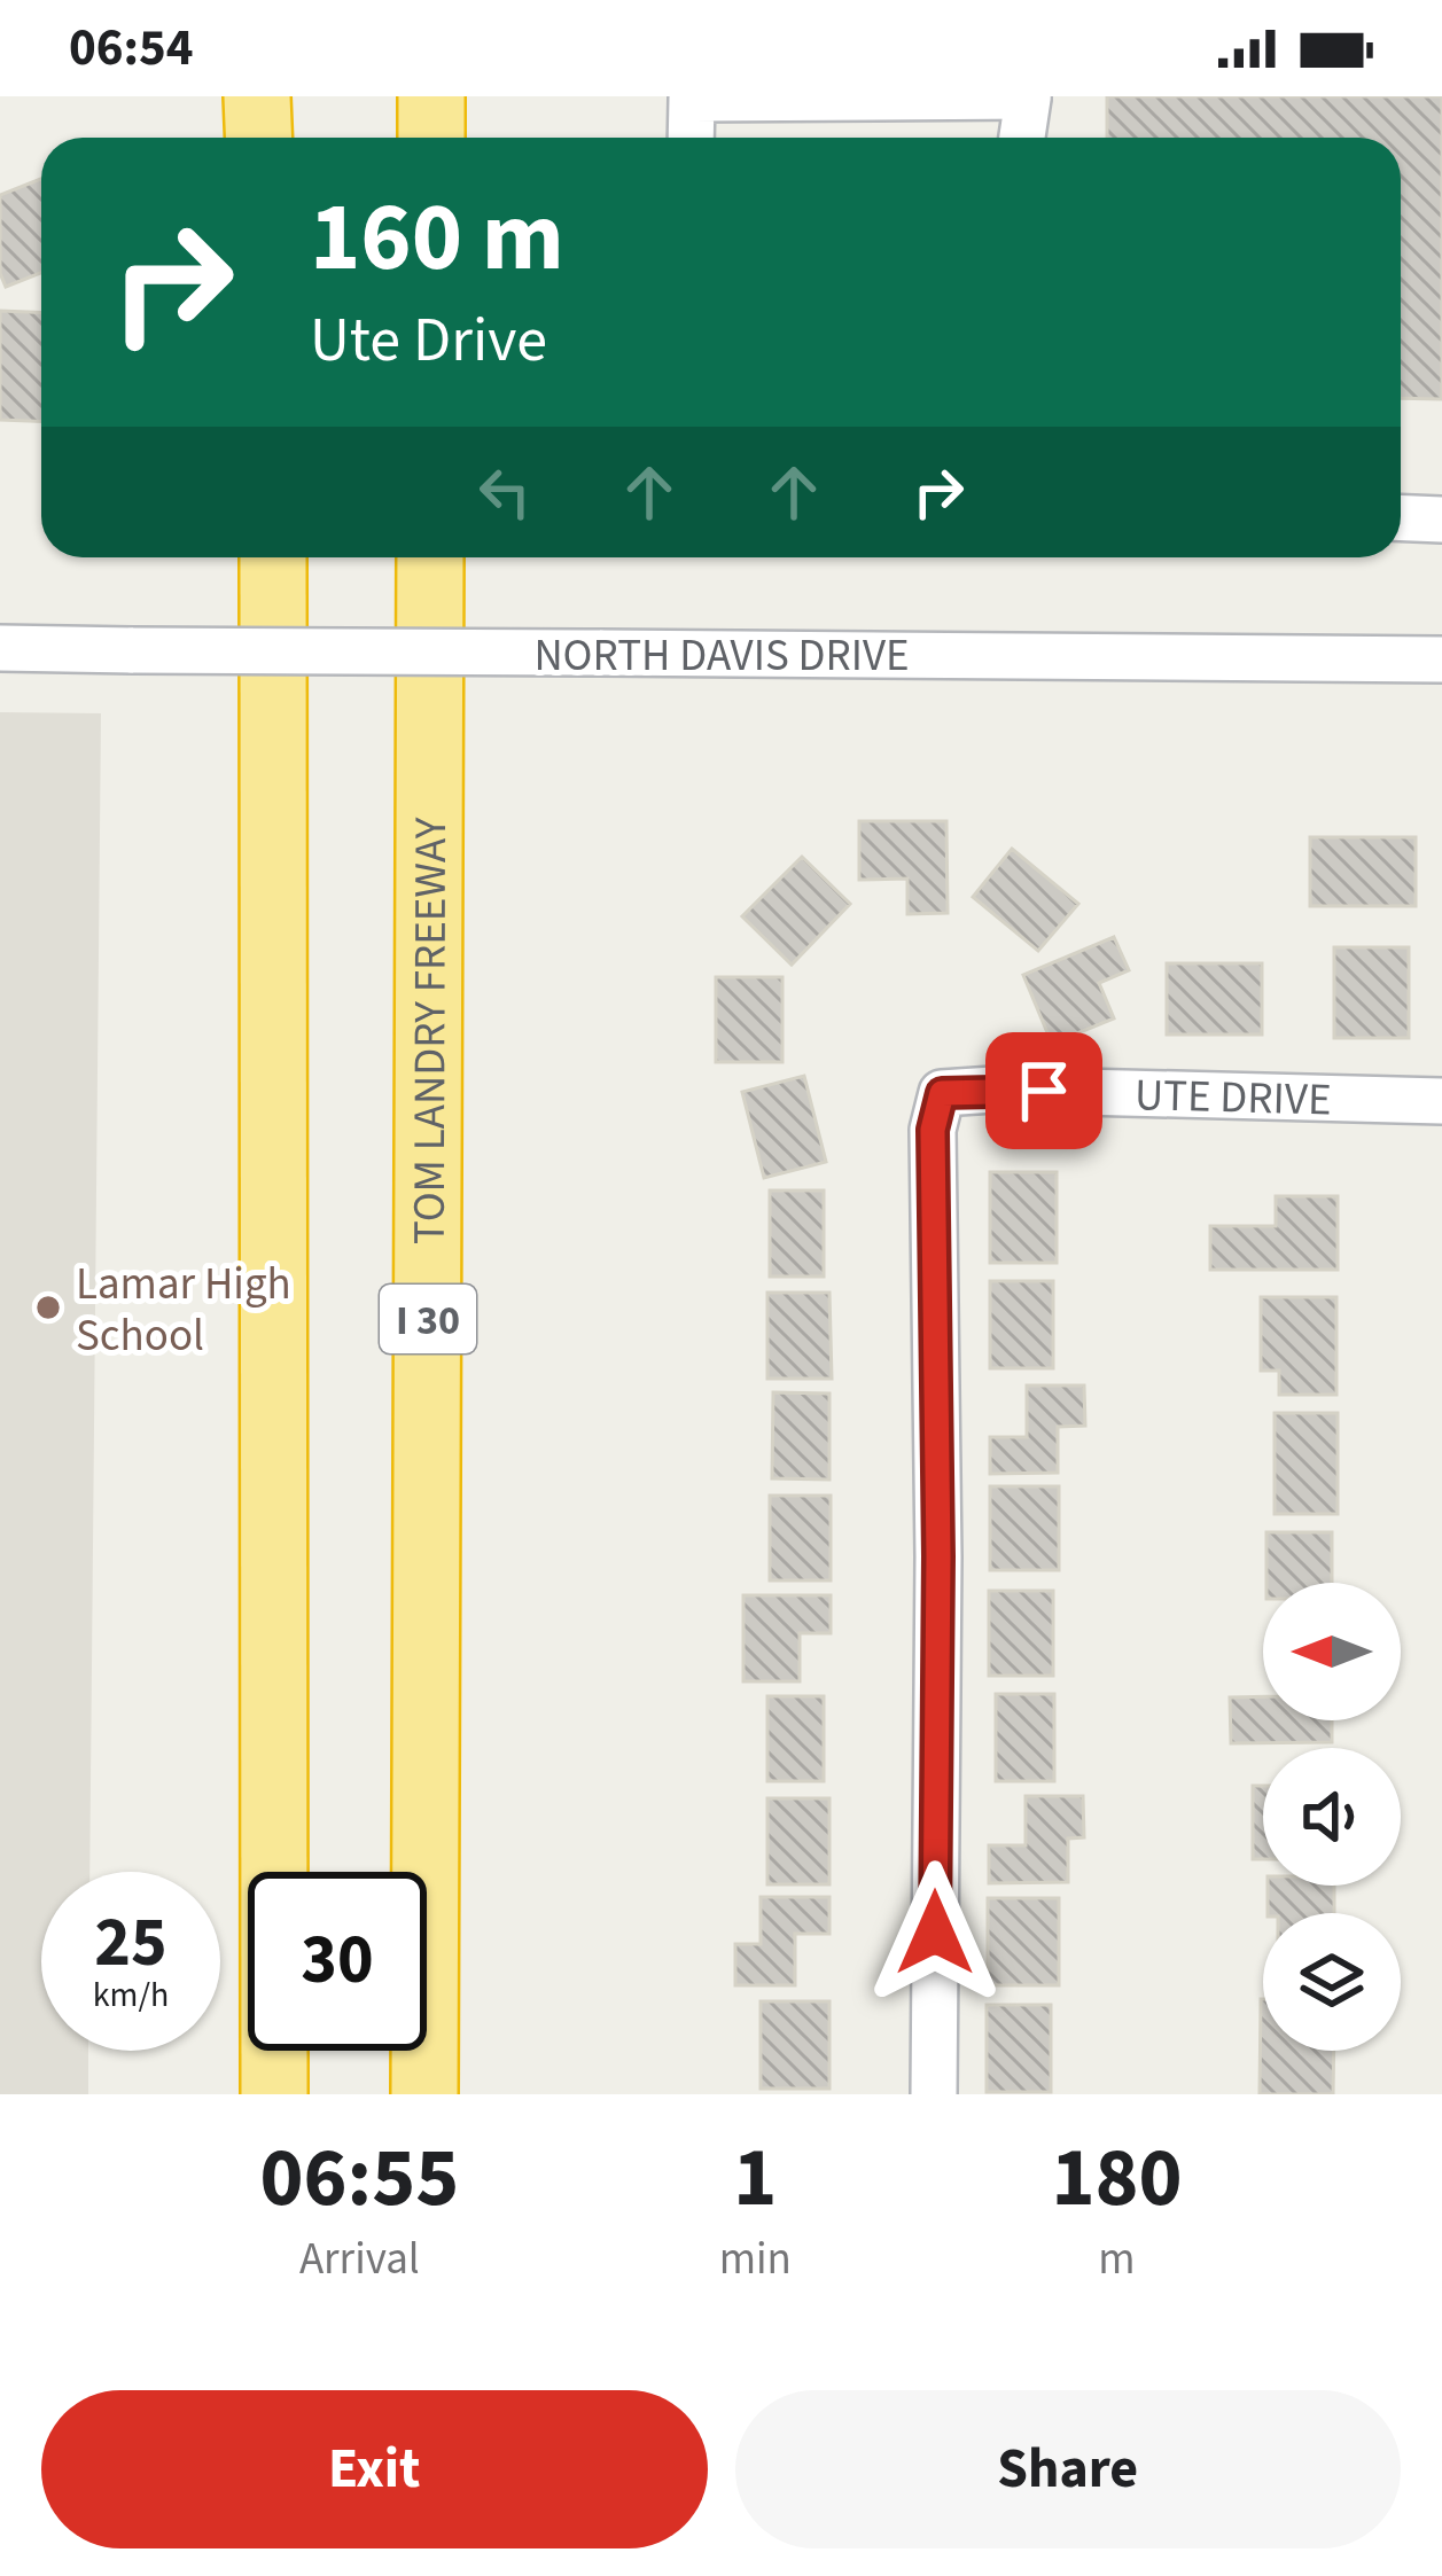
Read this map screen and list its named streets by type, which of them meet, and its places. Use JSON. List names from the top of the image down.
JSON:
{
  "streets": {
    "highway": ["TOM LANDRY FREEWAY", "I 30"],
    "street": ["NORTH DAVIS DRIVE", "UTE DRIVE"]
  },
  "places": ["Lamar High School"],
  "north": "left",
  "page": {
    "status": "06:54",
    "turn": ["160 m", "Ute Drive"],
    "speed": "25 km/h",
    "limit": "30",
    "eta": [
      "06:55",
      "Arrival",
      "1",
      "min",
      "180",
      "m"
    ],
    "buttons": ["Exit", "Share"]
  }
}
